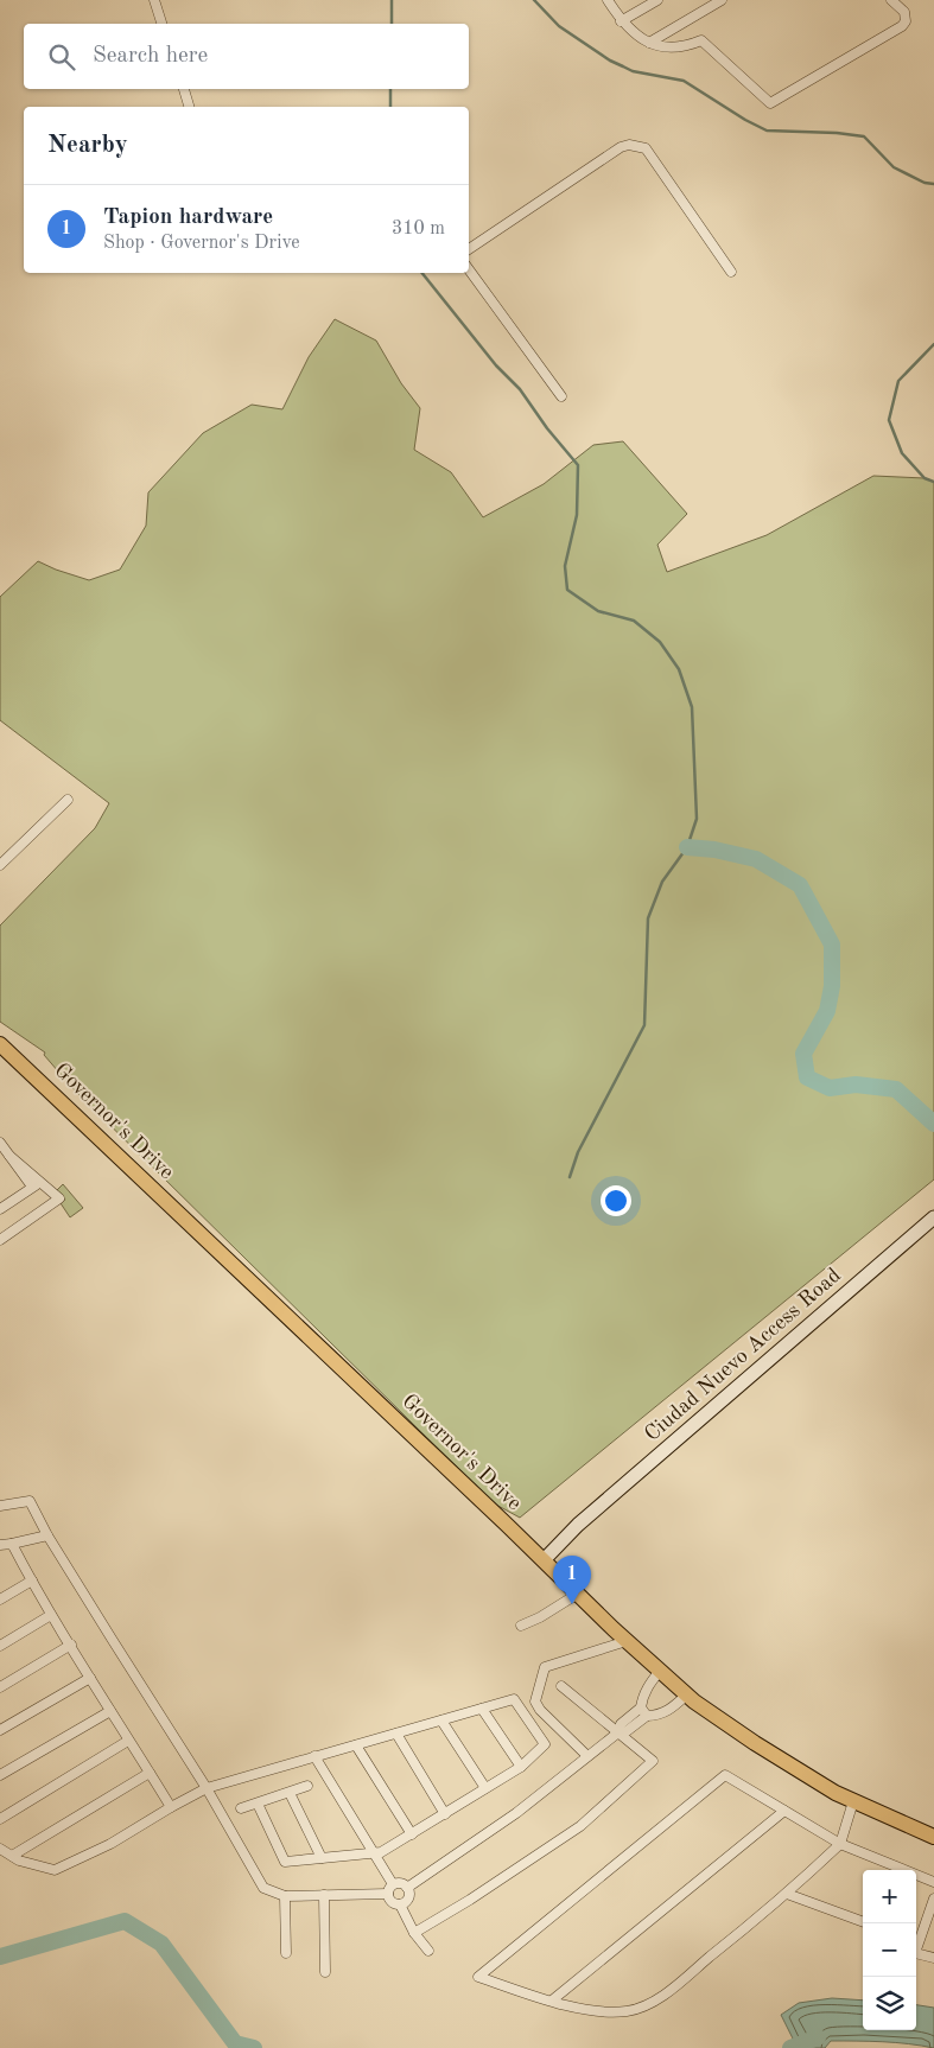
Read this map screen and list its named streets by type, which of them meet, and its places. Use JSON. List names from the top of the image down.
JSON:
{
  "streets": {
    "main road": ["Governor's Drive"],
    "street": ["Ciudad Nuevo Access Road"]
  },
  "crossings": [
    ["Governor's Drive", "Ciudad Nuevo Access Road"]
  ],
  "page": {
    "search": "Search here",
    "heading": "Nearby",
    "list": [
      {
        "mark": "1",
        "name": "Tapion hardware",
        "note": "Shop · Governor's Drive",
        "value": "310 m"
      }
    ],
    "pins": "1",
    "map_buttons": ["+", "−"]
  }
}
